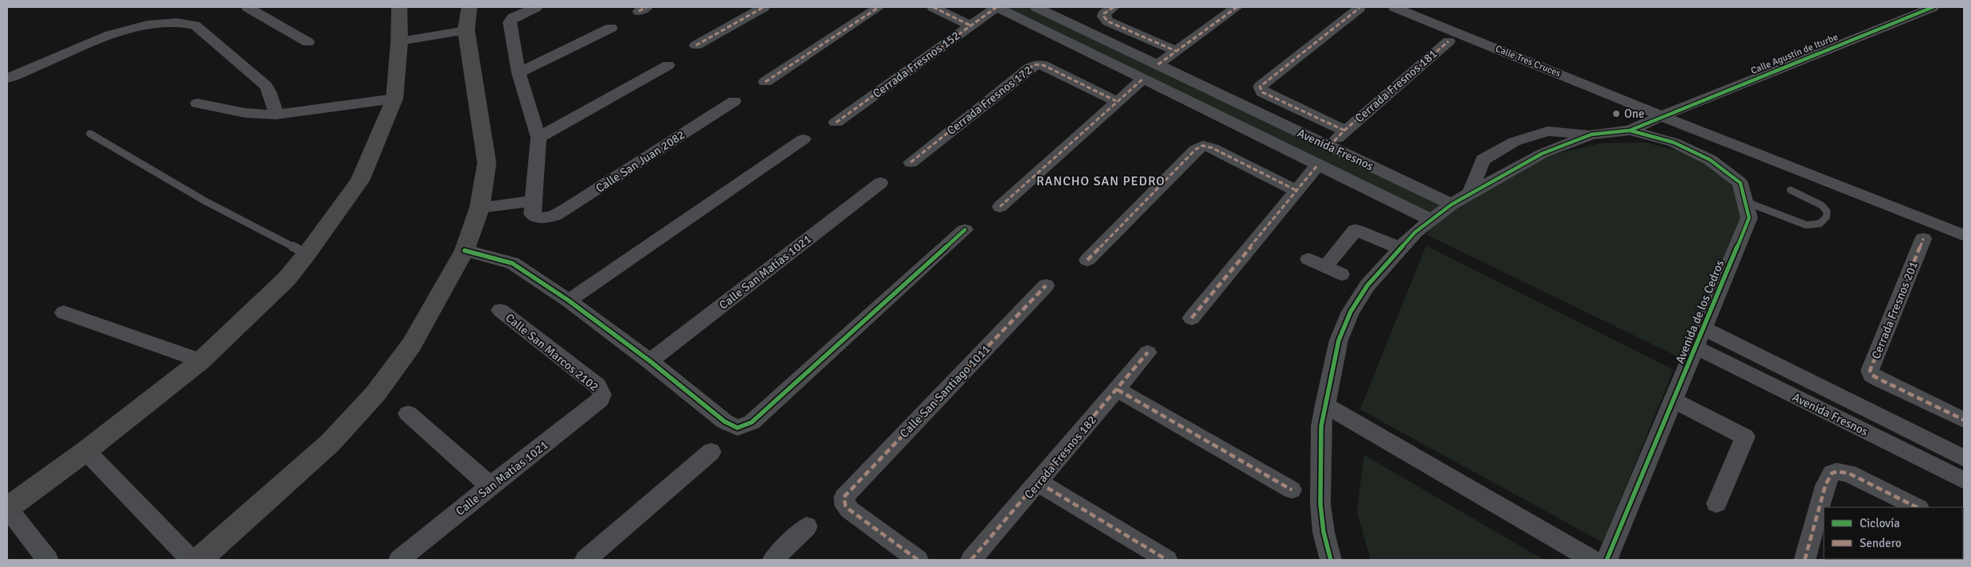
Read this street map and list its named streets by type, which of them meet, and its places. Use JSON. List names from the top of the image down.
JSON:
{
  "streets": {
    "street": [
      "Calle Agustín de Iturbe",
      "Calle Tres Cruces",
      "Cerrada Fresnos 152",
      "Cerrada Fresnos 181",
      "Cerrada Fresnos 172",
      "Avenida Fresnos",
      "Calle San Juan 2082",
      "Calle San Matías 1021",
      "Cerrada Fresnos 201",
      "Avenida de los Cedros",
      "Calle San Marcos 2102",
      "Calle San Santiago 1011",
      "Cerrada Fresnos 182"
    ]
  },
  "crossings": [
    ["Calle Agustín de Iturbe", "Calle Tres Cruces"],
    ["Calle Agustín de Iturbe", "Avenida de los Cedros"],
    ["Calle Tres Cruces", "Avenida de los Cedros"],
    ["Cerrada Fresnos 152", "Avenida Fresnos"],
    ["Cerrada Fresnos 181", "Avenida Fresnos"],
    ["Avenida Fresnos", "Avenida de los Cedros"],
    ["Calle San Matías 1021", "Calle San Marcos 2102"]
  ],
  "districts": ["RANCHO SAN PEDRO"],
  "places": ["One"],
  "legend": ["Ciclovía", "Sendero"]
}
